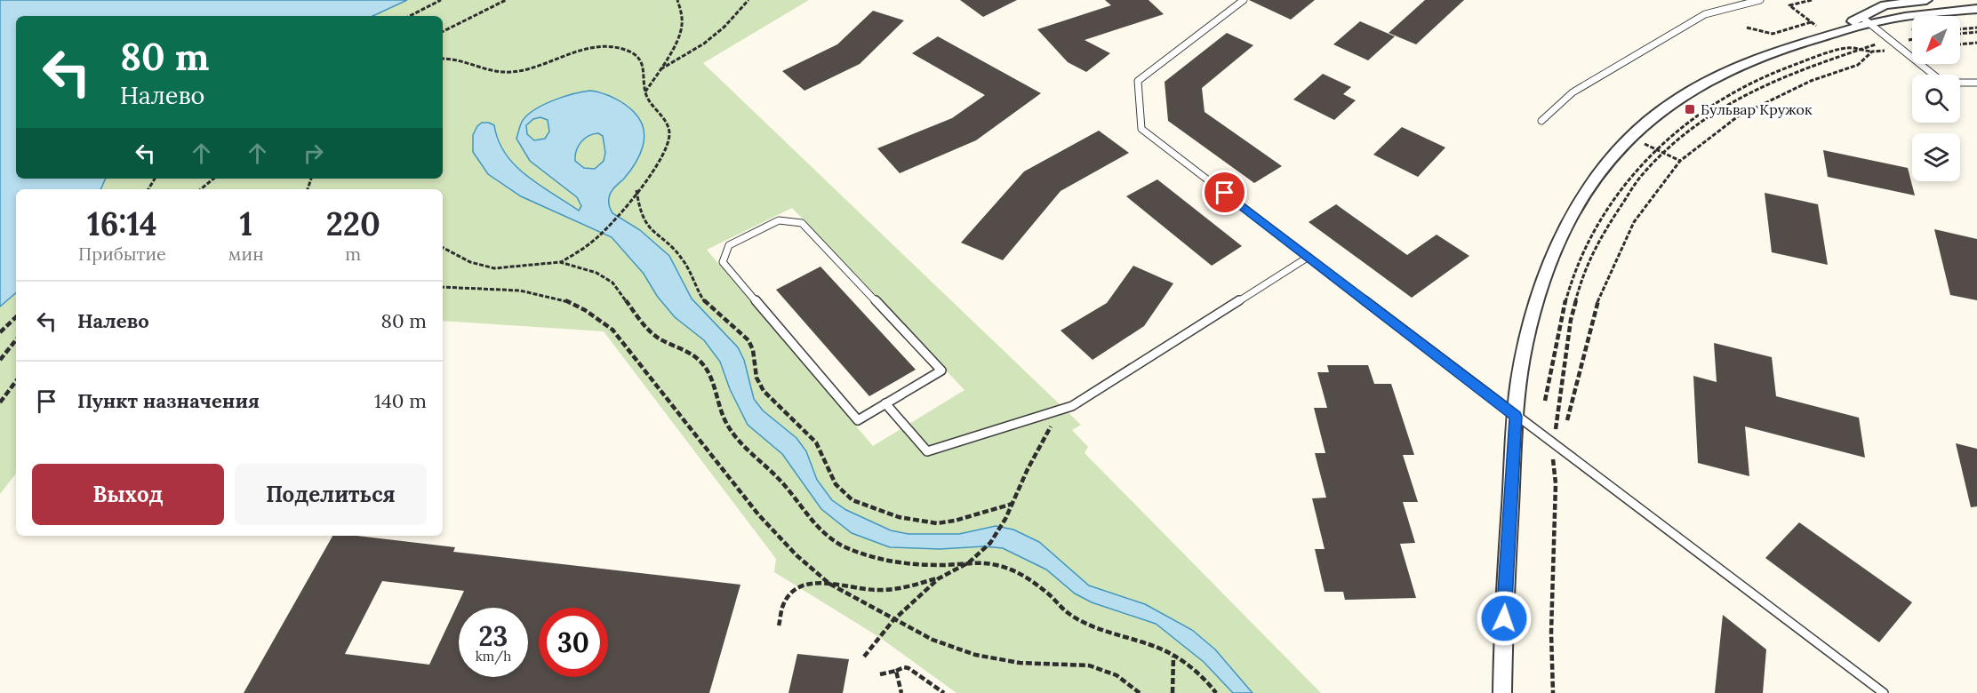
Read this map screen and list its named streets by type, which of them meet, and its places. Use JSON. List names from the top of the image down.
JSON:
{
  "places": {
    "transit": ["Бульвар Кружок"]
  },
  "north": "bottom left",
  "page": {
    "turn": ["80 m", "Налево"],
    "eta": [
      "16:14",
      "Прибытие",
      "1",
      "мин",
      "220",
      "m"
    ],
    "list": [
      {
        "name": "Налево",
        "value": "80 m"
      },
      {
        "name": "Пункт назначения",
        "value": "140 m"
      }
    ],
    "buttons": ["Выход", "Поделиться"],
    "speed": "23 km/h",
    "limit": "30"
  }
}
